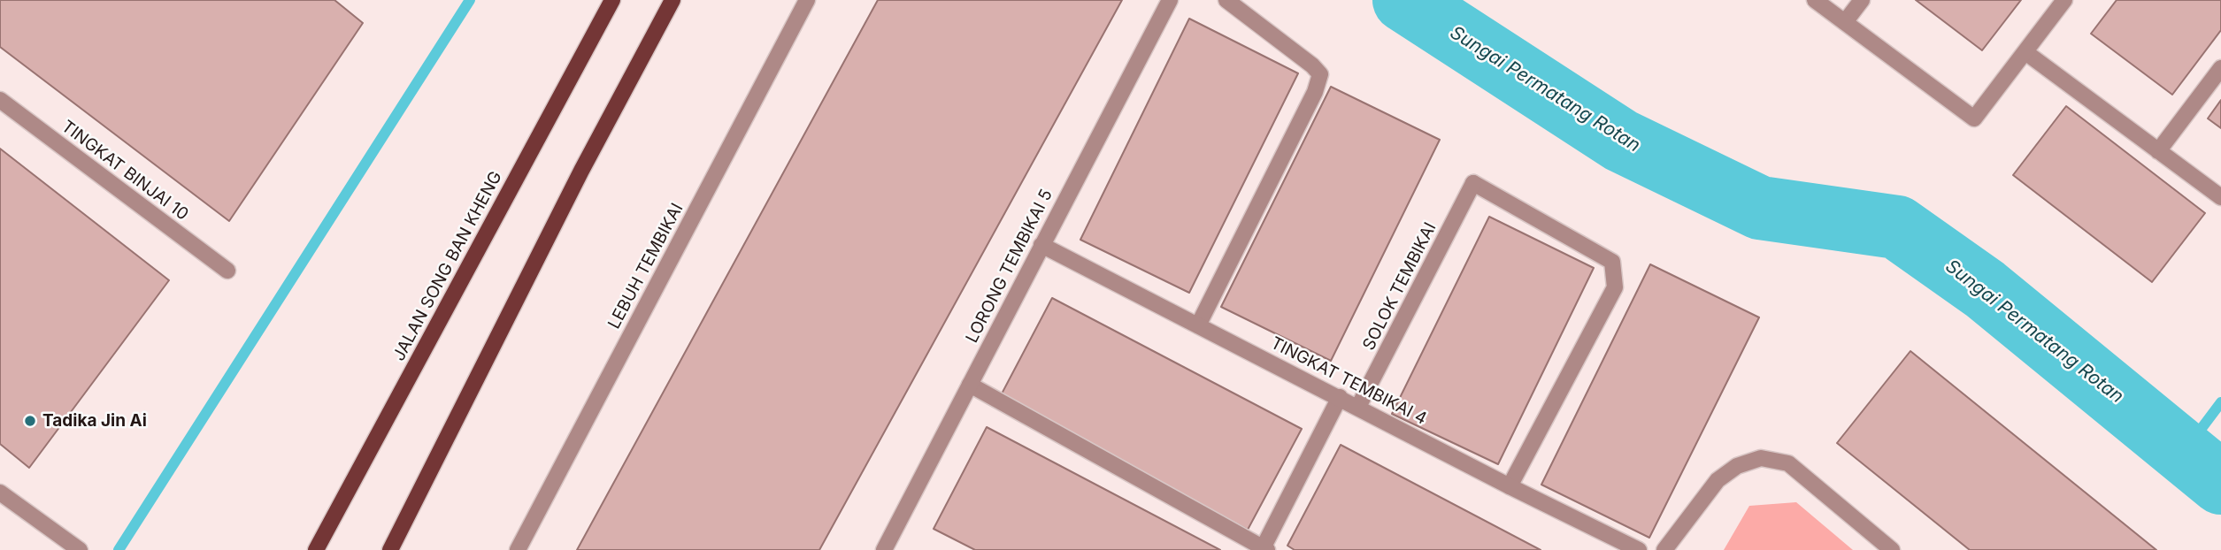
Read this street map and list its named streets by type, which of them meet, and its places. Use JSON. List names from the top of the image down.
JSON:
{
  "streets": {
    "main road": ["JALAN SONG BAN KHENG"],
    "street": [
      "TINGKAT BINJAI 10",
      "LEBUH TEMBIKAI",
      "LORONG TEMBIKAI 5",
      "SOLOK TEMBIKAI",
      "TINGKAT TEMBIKAI 4"
    ]
  },
  "crossings": [
    ["LORONG TEMBIKAI 5", "TINGKAT TEMBIKAI 4"],
    ["SOLOK TEMBIKAI", "TINGKAT TEMBIKAI 4"]
  ],
  "water": ["Sungai Permatang Rotan"],
  "places": ["Tadika Jin Ai"]
}
